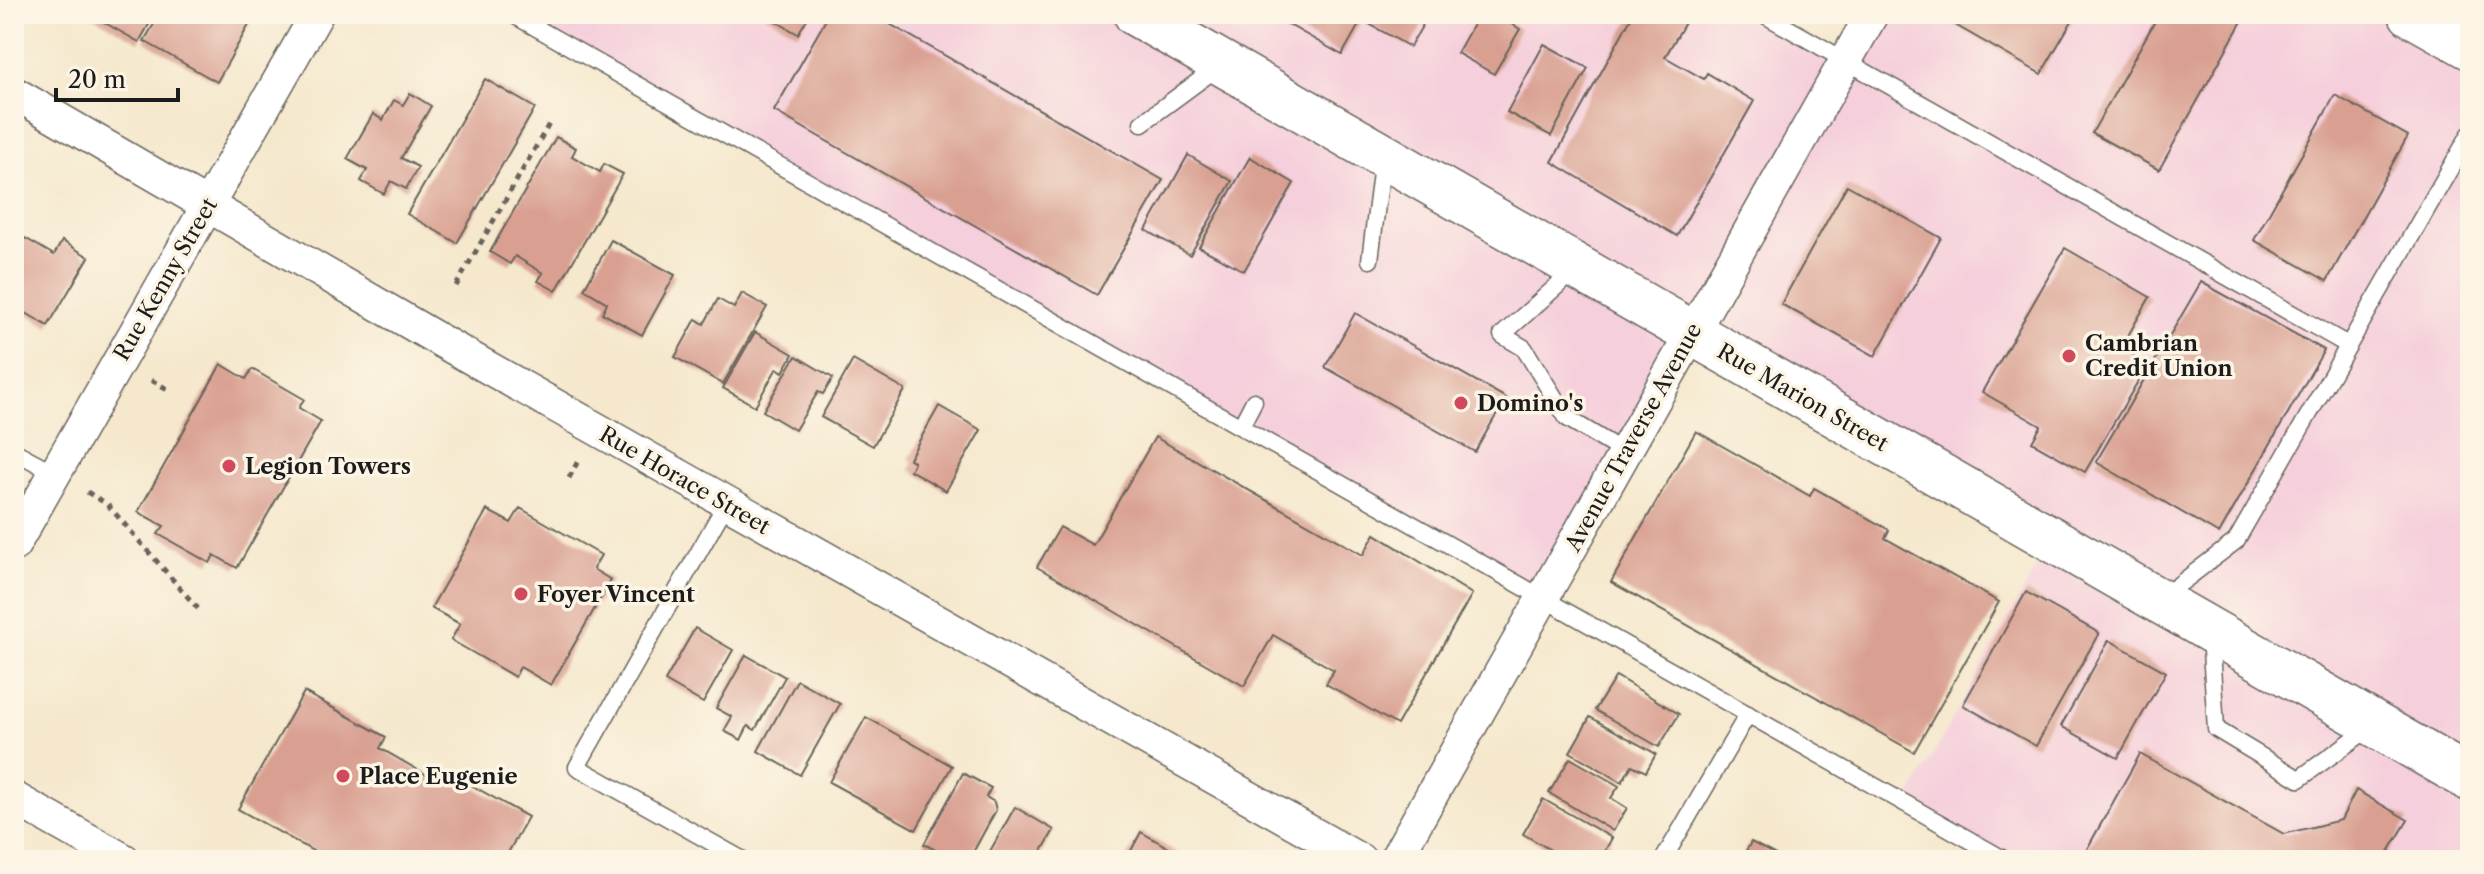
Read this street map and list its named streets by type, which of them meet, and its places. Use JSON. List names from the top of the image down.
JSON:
{
  "streets": {
    "main road": ["Rue Marion Street"],
    "street": ["Rue Kenny Street", "Avenue Traverse Avenue", "Rue Horace Street"]
  },
  "crossings": [
    ["Rue Kenny Street", "Rue Horace Street"],
    ["Rue Marion Street", "Avenue Traverse Avenue"]
  ],
  "places": [
    "Cambrian Credit Union",
    "Domino's",
    "Legion Towers",
    "Foyer Vincent",
    "Place Eugenie"
  ],
  "scale_bar": "20 m"
}
